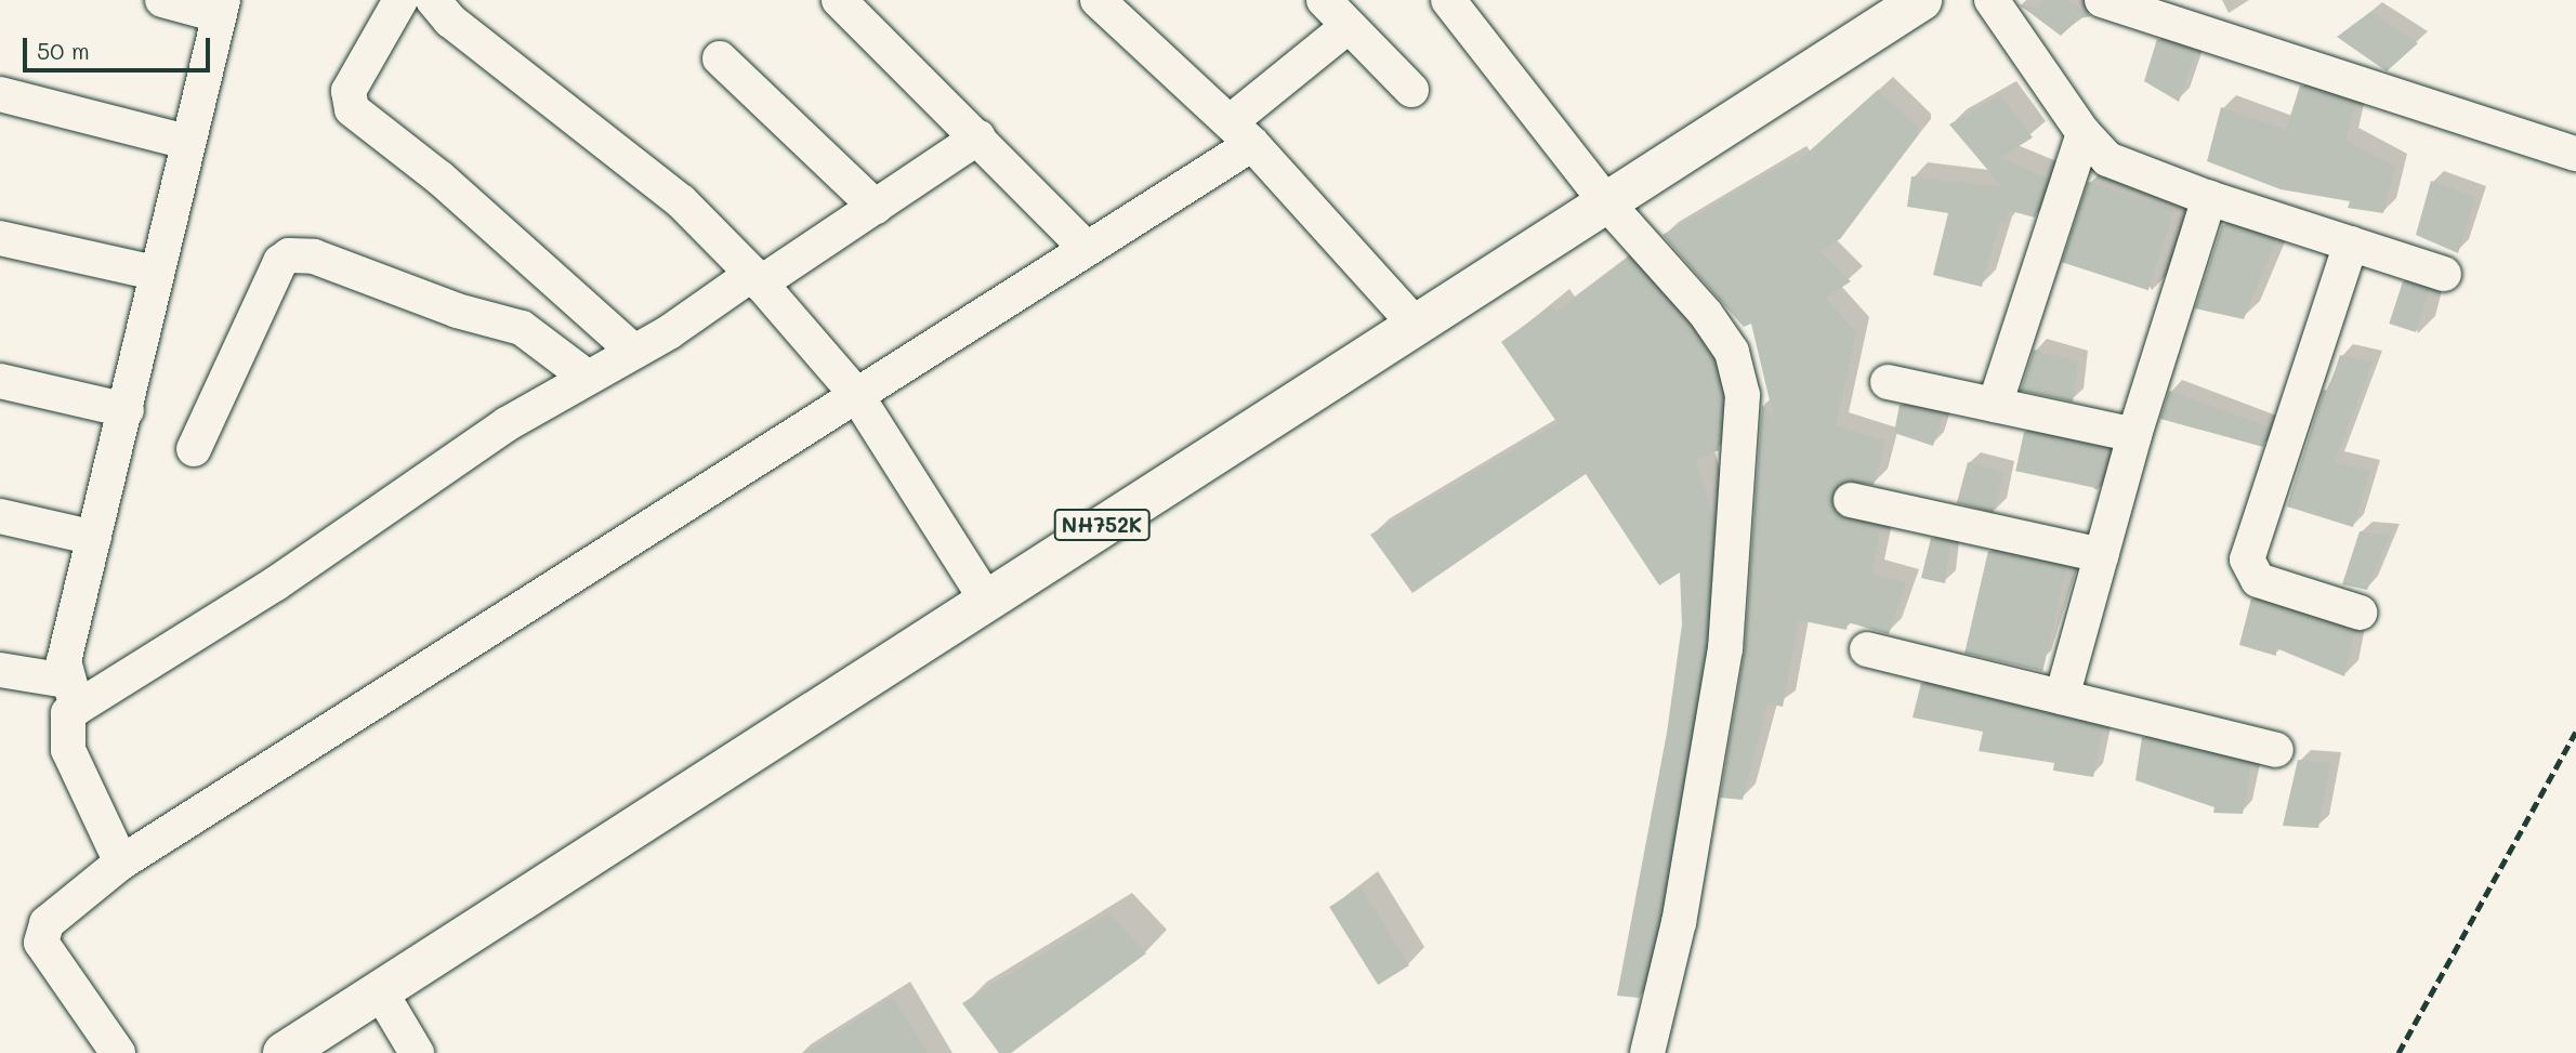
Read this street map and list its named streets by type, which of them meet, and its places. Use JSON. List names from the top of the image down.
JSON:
{
  "streets": {
    "highway": ["NH752K"]
  },
  "scale_bar": "50 m"
}
